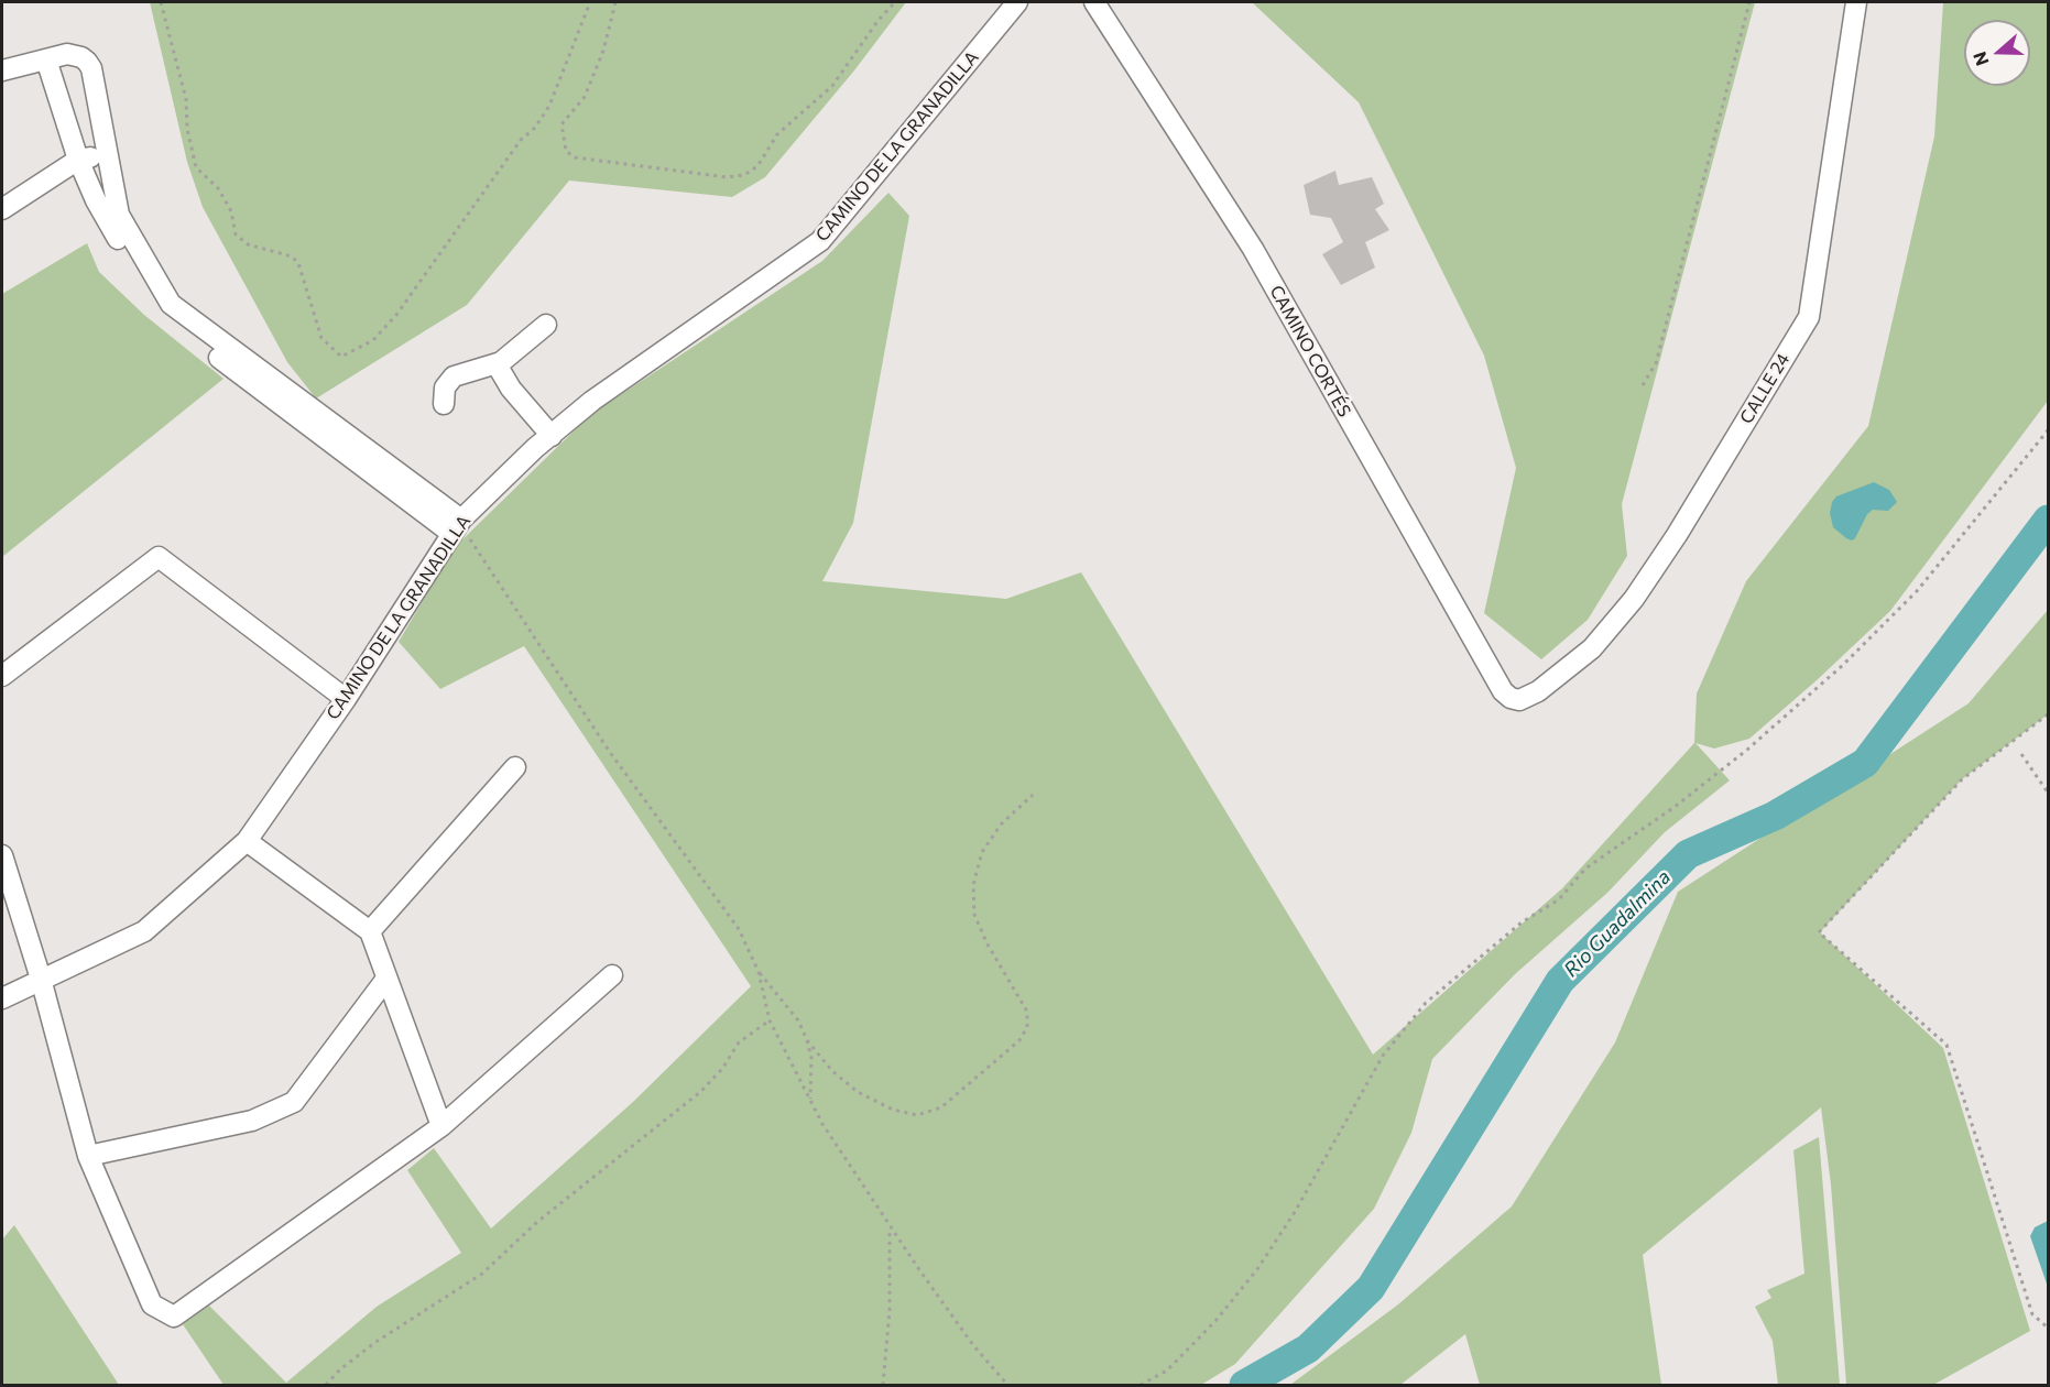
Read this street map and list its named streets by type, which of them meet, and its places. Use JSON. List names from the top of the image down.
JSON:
{
  "streets": {
    "street": ["CAMINO DE LA GRANADILLA", "CAMINO CORTÉS", "CALLE 24"]
  },
  "crossings": [
    ["CAMINO CORTÉS", "CALLE 24"]
  ],
  "water": ["Rio Guadalmina"],
  "north": "left"
}
